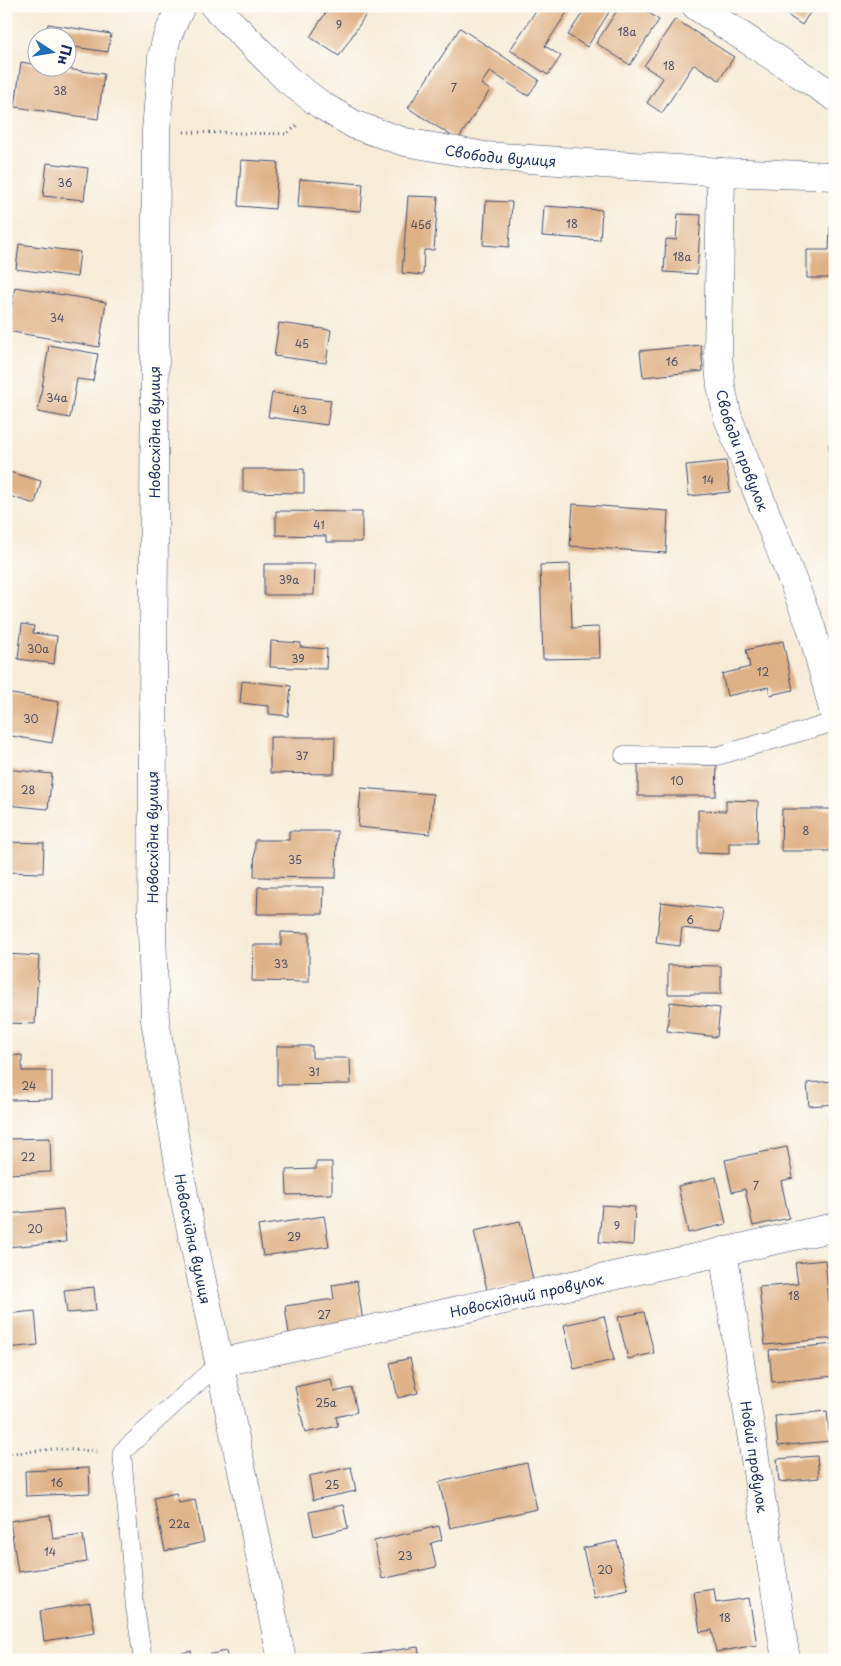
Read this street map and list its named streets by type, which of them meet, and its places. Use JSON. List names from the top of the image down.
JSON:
{
  "streets": {
    "street": [
      "Свободи вулиця",
      "Новосхідна вулиця",
      "Свободи провулок",
      "Новосхідний провулок",
      "Новий провулок"
    ]
  },
  "crossings": [
    ["Свободи вулиця", "Свободи провулок"],
    ["Новосхідна вулиця", "Новосхідний провулок"],
    ["Новосхідний провулок", "Новий провулок"]
  ],
  "house_numbers": [
    "9",
    "18а",
    "18",
    "7",
    "38",
    "36",
    "18",
    "45б",
    "18а",
    "34",
    "45",
    "16",
    "34а",
    "43",
    "14",
    "41",
    "39а",
    "30а",
    "39",
    "12",
    "30",
    "37",
    "10",
    "28",
    "8",
    "35",
    "6",
    "33",
    "31",
    "24",
    "22",
    "7",
    "9",
    "20",
    "29",
    "18",
    "27",
    "25а",
    "16",
    "25",
    "22а",
    "14",
    "23",
    "20",
    "18"
  ],
  "north": "right"
}
